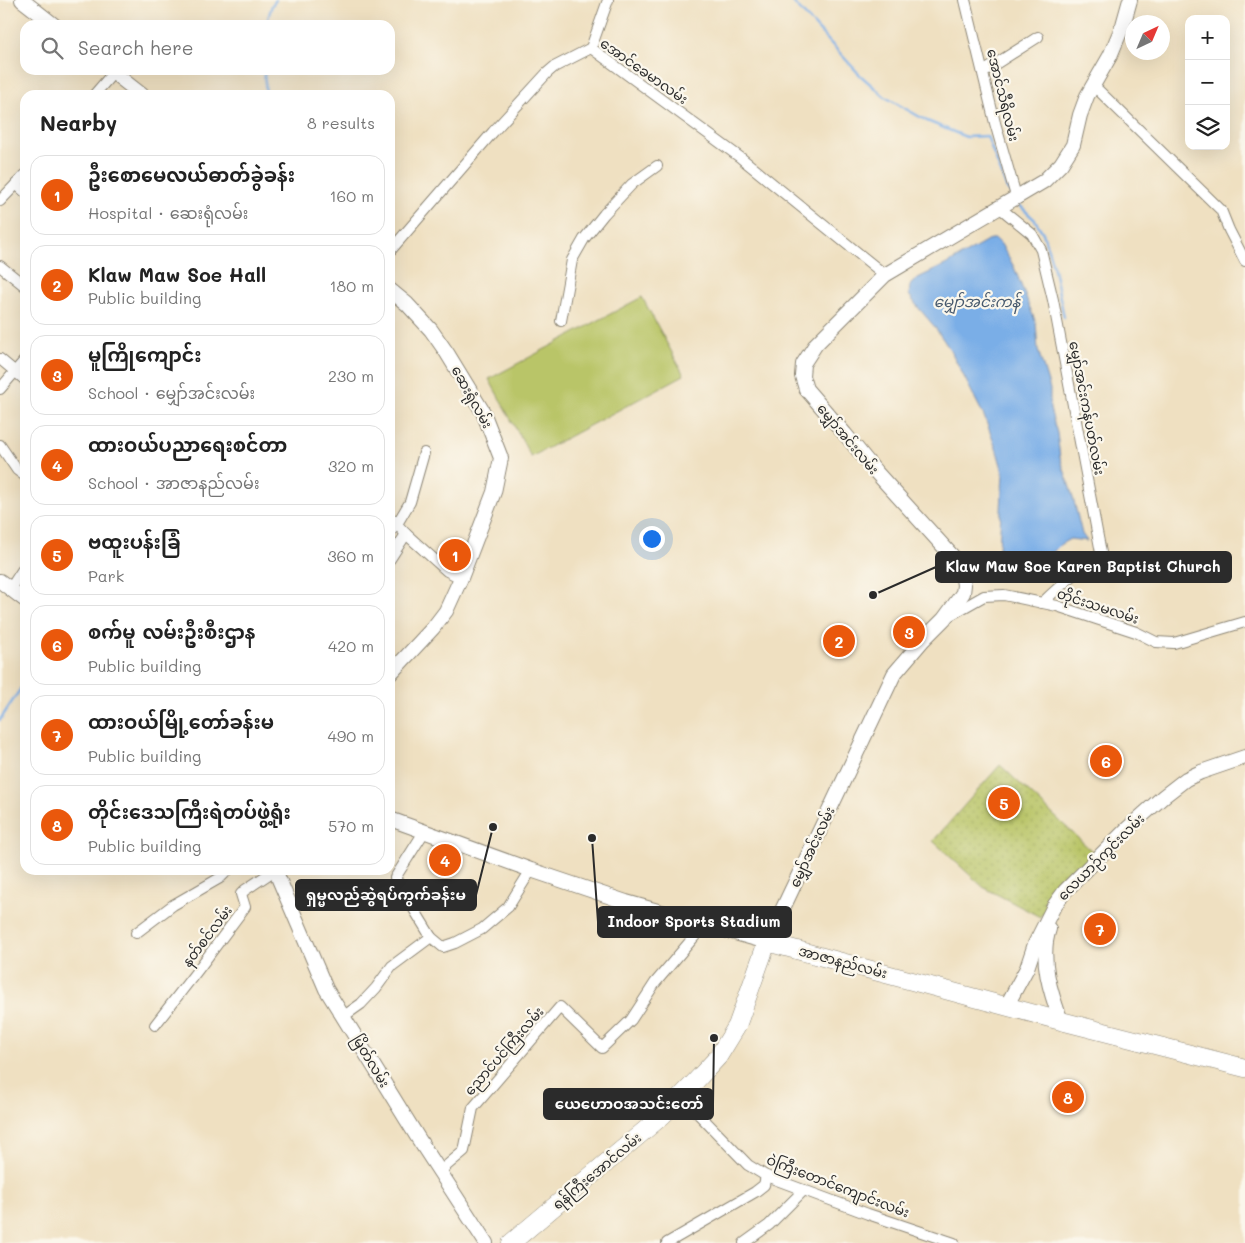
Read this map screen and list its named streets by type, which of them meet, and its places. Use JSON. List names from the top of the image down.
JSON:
{
  "streets": {
    "highway": ["အာဇာနည်လမ်း", "ရန်ကြီးအောင်လမ်း"],
    "street": [
      "အောင်ခေမာလမ်း",
      "အောင်သီရိလမ်း",
      "ဆေးရုံလမ်း",
      "မျှော်အင်းကန်ပတ်လမ်း",
      "မျှော်အင်းလမ်း",
      "တိုင်းသမလမ်း",
      "လေယာဉ်ကွင်းလမ်း",
      "နတ်စင်လမ်း",
      "ညောင်ပင်ကြီးလမ်း",
      "မြိတ်လမ်း",
      "ဝဲကြီးတောင်ကျောင်းလမ်း"
    ]
  },
  "crossings": [
    ["အောင်ခေမာလမ်း", "မျှော်အင်းလမ်း"],
    ["အောင်သီရိလမ်း", "မျှော်အင်းလမ်း"],
    ["မျှော်အင်းကန်ပတ်လမ်း", "မျှော်အင်းလမ်း"],
    ["မျှော်အင်းကန်ပတ်လမ်း", "တိုင်းသမလမ်း"],
    ["မျှော်အင်းလမ်း", "တိုင်းသမလမ်း"],
    ["မျှော်အင်းလမ်း", "အာဇာနည်လမ်း"],
    ["မျှော်အင်းလမ်း", "ရန်ကြီးအောင်လမ်း"],
    ["လေယာဉ်ကွင်းလမ်း", "အာဇာနည်လမ်း"],
    ["အာဇာနည်လမ်း", "ညောင်ပင်ကြီးလမ်း"],
    ["အာဇာနည်လမ်း", "ရန်ကြီးအောင်လမ်း"],
    ["ညောင်ပင်ကြီးလမ်း", "မြိတ်လမ်း"],
    ["ရန်ကြီးအောင်လမ်း", "ဝဲကြီးတောင်ကျောင်းလမ်း"]
  ],
  "water": ["မျှော်အင်းကန်"],
  "places": [
    "Klaw Maw Soe Karen Baptist Church",
    "ရှမ္မလည်ဆွဲရပ်ကွက်ခန်းမ",
    "Indoor Sports Stadium",
    "ယေဟောဝအသင်းတော်"
  ],
  "north": "top right",
  "page": {
    "map_buttons": ["+", "−"],
    "search": "Search here",
    "heading": ["Nearby", "8 results"],
    "list": [
      {
        "mark": "1",
        "name": "ဦးစောမေလယ်ဓာတ်ခွဲခန်း",
        "note": "Hospital · ဆေးရုံလမ်း",
        "value": "160 m"
      },
      {
        "mark": "2",
        "name": "Klaw Maw Soe Hall",
        "note": "Public building",
        "value": "180 m"
      },
      {
        "mark": "3",
        "name": "မူကြိုကျောင်း",
        "note": "School · မျှော်အင်းလမ်း",
        "value": "230 m"
      },
      {
        "mark": "4",
        "name": "ထားဝယ်ပညာရေးစင်တာ",
        "note": "School · အာဇာနည်လမ်း",
        "value": "320 m"
      },
      {
        "mark": "5",
        "name": "ဗထူးပန်းခြံ",
        "note": "Park",
        "value": "360 m"
      },
      {
        "mark": "6",
        "name": "စက်မူ လမ်းဦးစီးဌာန",
        "note": "Public building",
        "value": "420 m"
      },
      {
        "mark": "7",
        "name": "ထားဝယ်မြို့တော်ခန်းမ",
        "note": "Public building",
        "value": "490 m"
      },
      {
        "mark": "8",
        "name": "တိုင်းဒေသကြီးရဲတပ်ဖွဲ့ရုံး",
        "note": "Public building",
        "value": "570 m"
      }
    ],
    "pins": [
      "1",
      "3",
      "2",
      "6",
      "5",
      "4",
      "7",
      "8"
    ]
  }
}
